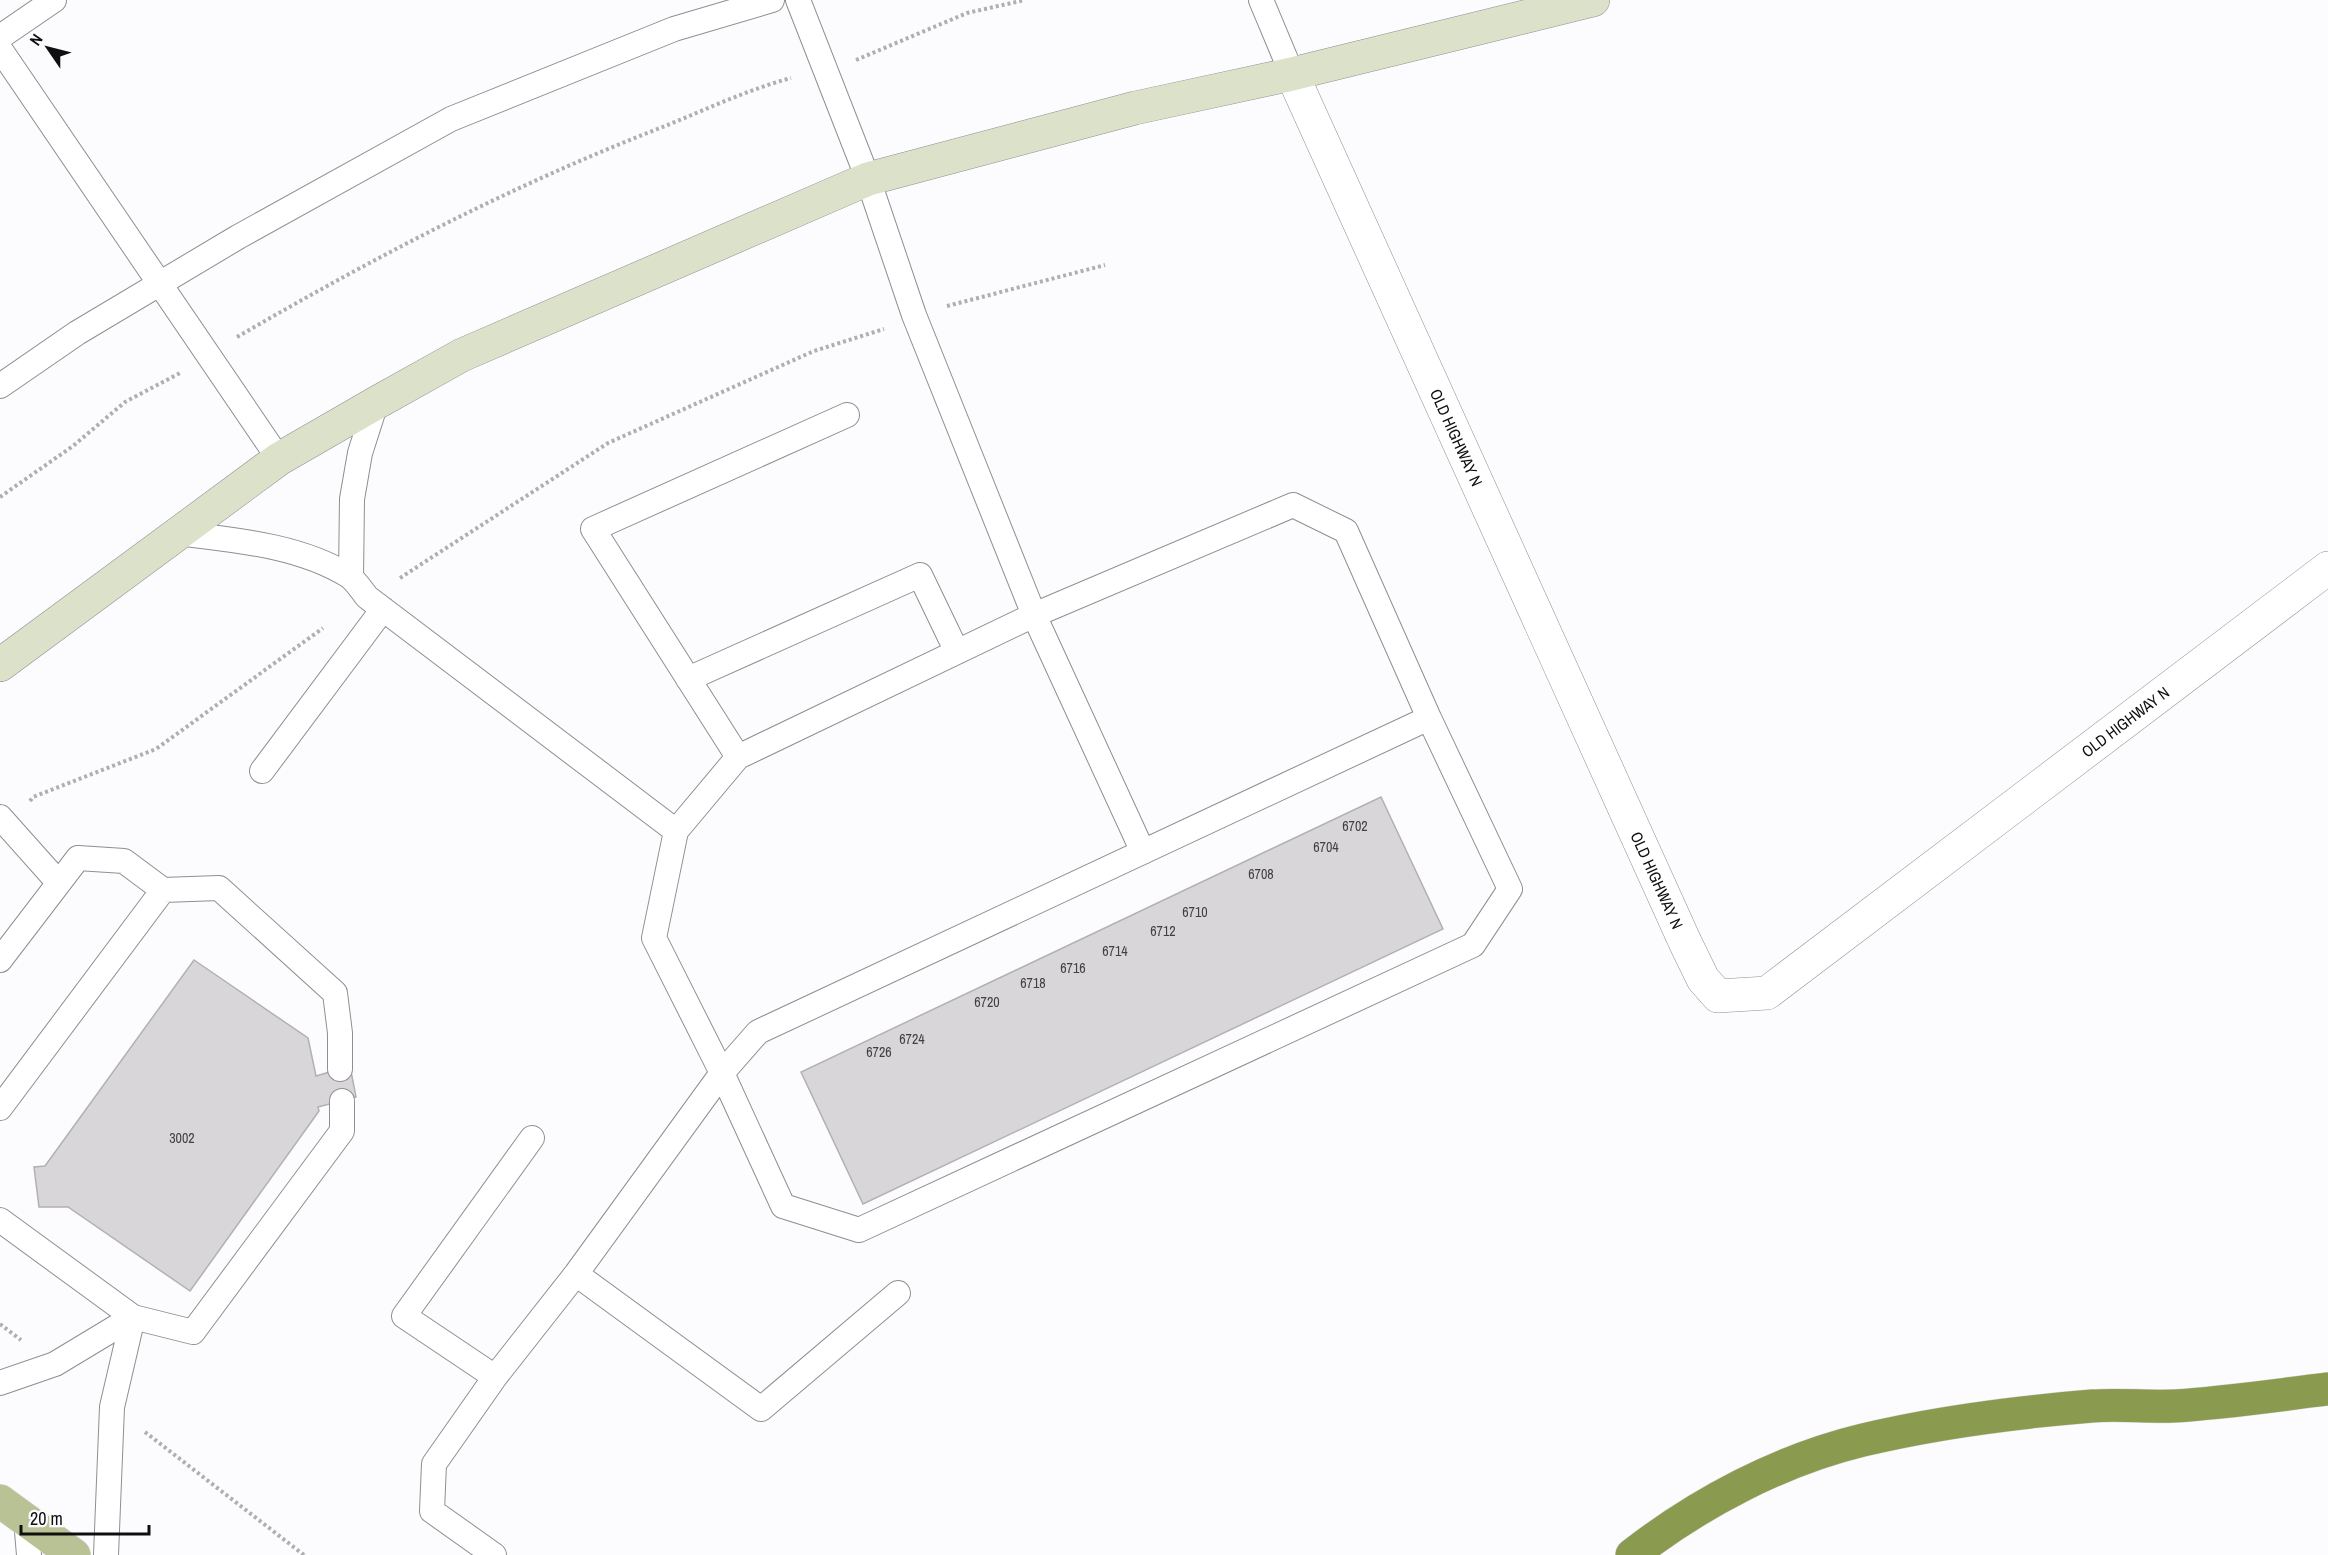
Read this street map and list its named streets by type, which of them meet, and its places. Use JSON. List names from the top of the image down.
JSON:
{
  "streets": {
    "street": ["OLD HIGHWAY N"]
  },
  "house_numbers": [
    "6702",
    "6704",
    "6708",
    "6710",
    "6712",
    "6714",
    "6716",
    "6718",
    "6720",
    "6724",
    "6726",
    "3002"
  ],
  "scale_bar": "20 m",
  "north": "top left"
}
